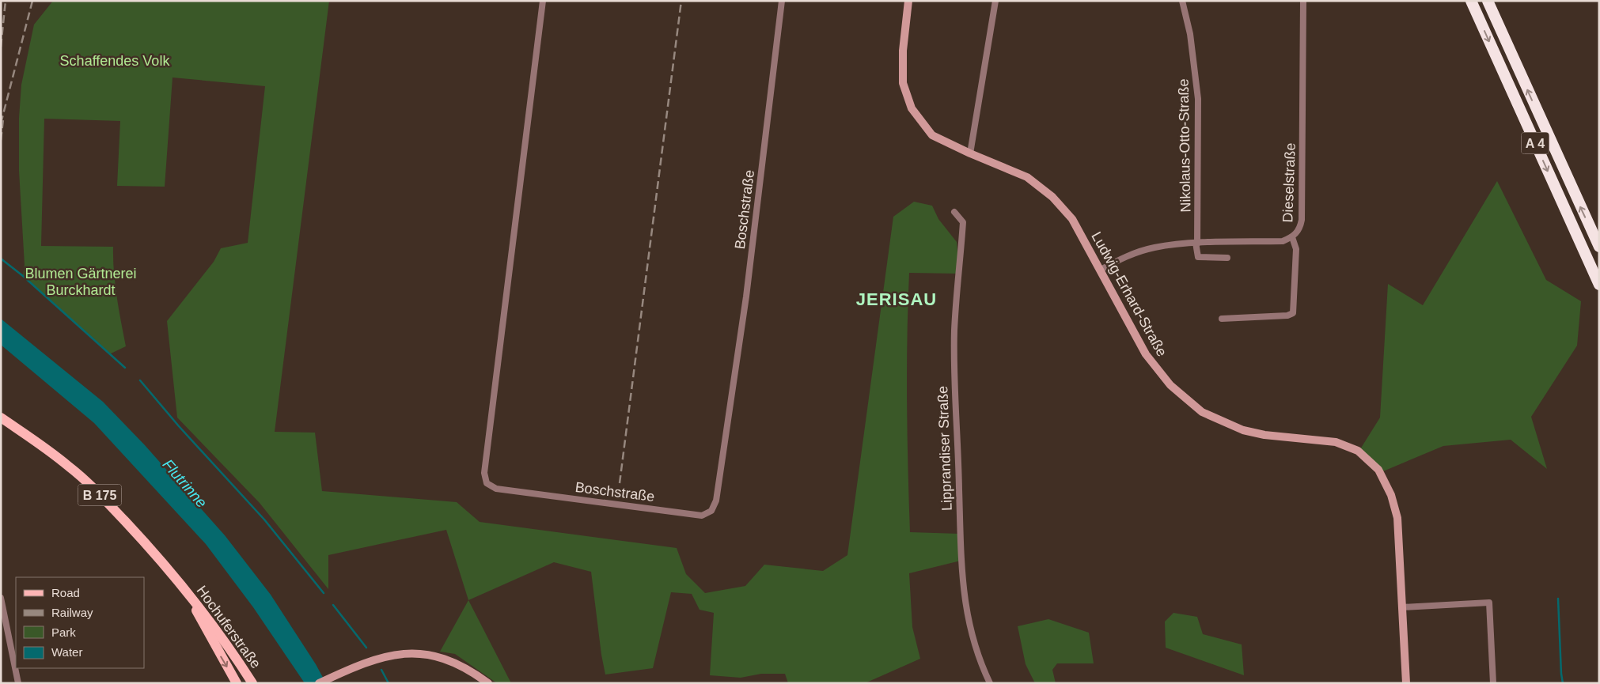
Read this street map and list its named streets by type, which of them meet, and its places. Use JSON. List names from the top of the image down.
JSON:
{
  "streets": {
    "highway": ["A 4"],
    "main road": ["B 175", "Hochuferstraße"],
    "street": [
      "Nikolaus-Otto-Straße",
      "Dieselstraße",
      "Boschstraße",
      "Ludwig-Erhard-Straße",
      "Lipprandiser Straße"
    ]
  },
  "crossings": [
    ["Nikolaus-Otto-Straße", "Dieselstraße"],
    ["Dieselstraße", "Ludwig-Erhard-Straße"]
  ],
  "districts": ["JERISAU"],
  "water": ["Flutrinne"],
  "parks": ["Schaffendes Volk", "Blumen Gärtnerei Burckhardt"],
  "legend": [
    "Road",
    "Railway",
    "Park",
    "Water"
  ]
}
